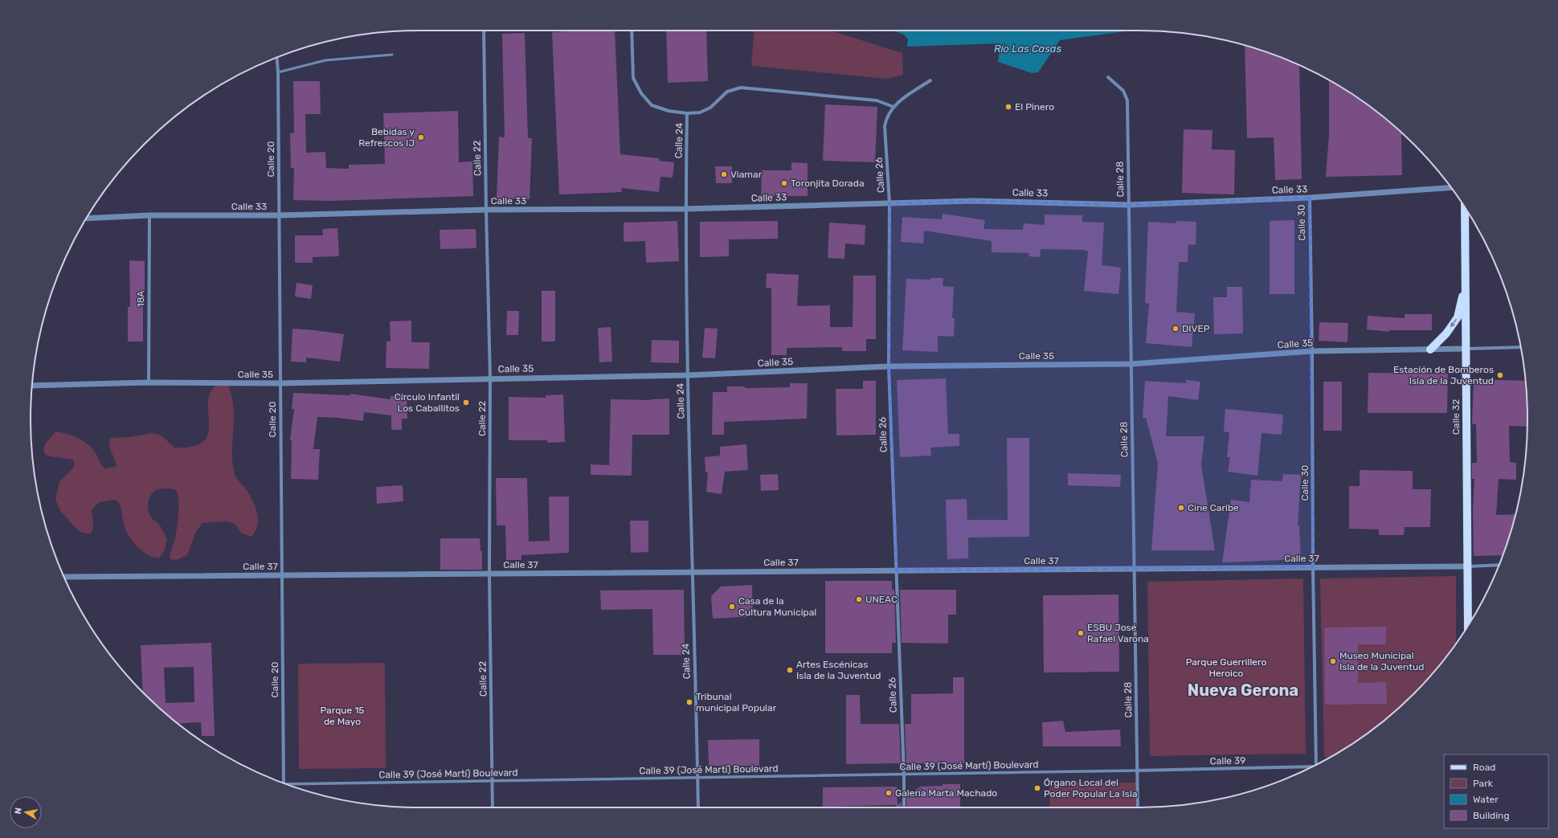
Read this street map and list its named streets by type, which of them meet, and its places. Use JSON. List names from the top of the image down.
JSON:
{
  "streets": {
    "main road": ["Calle 32"],
    "street": [
      "Calle 24",
      "Calle 22",
      "Calle 20",
      "Calle 26",
      "Calle 28",
      "Calle 33",
      "Calle 30",
      "18A",
      "Calle 35",
      "Calle 37",
      "Calle 39",
      "Calle 39 (José Martí) Boulevard"
    ]
  },
  "crossings": [
    ["Calle 24", "Calle 33"],
    ["Calle 24", "Calle 35"],
    ["Calle 24", "Calle 37"],
    ["Calle 24", "Calle 39 (José Martí) Boulevard"],
    ["Calle 22", "Calle 33"],
    ["Calle 22", "Calle 35"],
    ["Calle 22", "Calle 37"],
    ["Calle 22", "Calle 39 (José Martí) Boulevard"],
    ["Calle 20", "Calle 33"],
    ["Calle 20", "Calle 35"],
    ["Calle 20", "Calle 37"],
    ["Calle 26", "Calle 33"],
    ["Calle 26", "Calle 35"],
    ["Calle 26", "Calle 37"],
    ["Calle 26", "Calle 39 (José Martí) Boulevard"],
    ["Calle 28", "Calle 33"],
    ["Calle 28", "Calle 35"],
    ["Calle 28", "Calle 37"],
    ["Calle 28", "Calle 39"],
    ["Calle 28", "Calle 39 (José Martí) Boulevard"],
    ["Calle 33", "Calle 30"],
    ["Calle 33", "18A"],
    ["Calle 30", "Calle 35"],
    ["Calle 30", "Calle 37"],
    ["18A", "Calle 35"],
    ["Calle 35", "Calle 32"],
    ["Calle 32", "Calle 37"],
    ["Calle 39", "Calle 39 (José Martí) Boulevard"]
  ],
  "districts": ["Nueva Gerona"],
  "water": ["Río Las Casas"],
  "parks": ["Parque Guerrillero Heroico", "Parque 15 de Mayo"],
  "places": [
    "El Pinero",
    "Bebidas y Refrescos IJ",
    "Viamar",
    "Toronjita Dorada",
    "DIVEP",
    "Estación de Bomberos Isla de la Juventud",
    "Círculo Infantil Los Caballitos",
    "Cine Caribe",
    "UNEAC",
    "Casa de la Cultura Municipal",
    "ESBU José Rafael Varona",
    "Museo Municipal Isla de la Juventud",
    "Artes Escénicas Isla de la Juventud",
    "Tribunal municipal Popular",
    "Órgano Local del Poder Popular La Isla",
    "Galería Marta Machado"
  ],
  "legend": [
    "Road",
    "Park",
    "Water",
    "Building"
  ],
  "north": "left"
}
